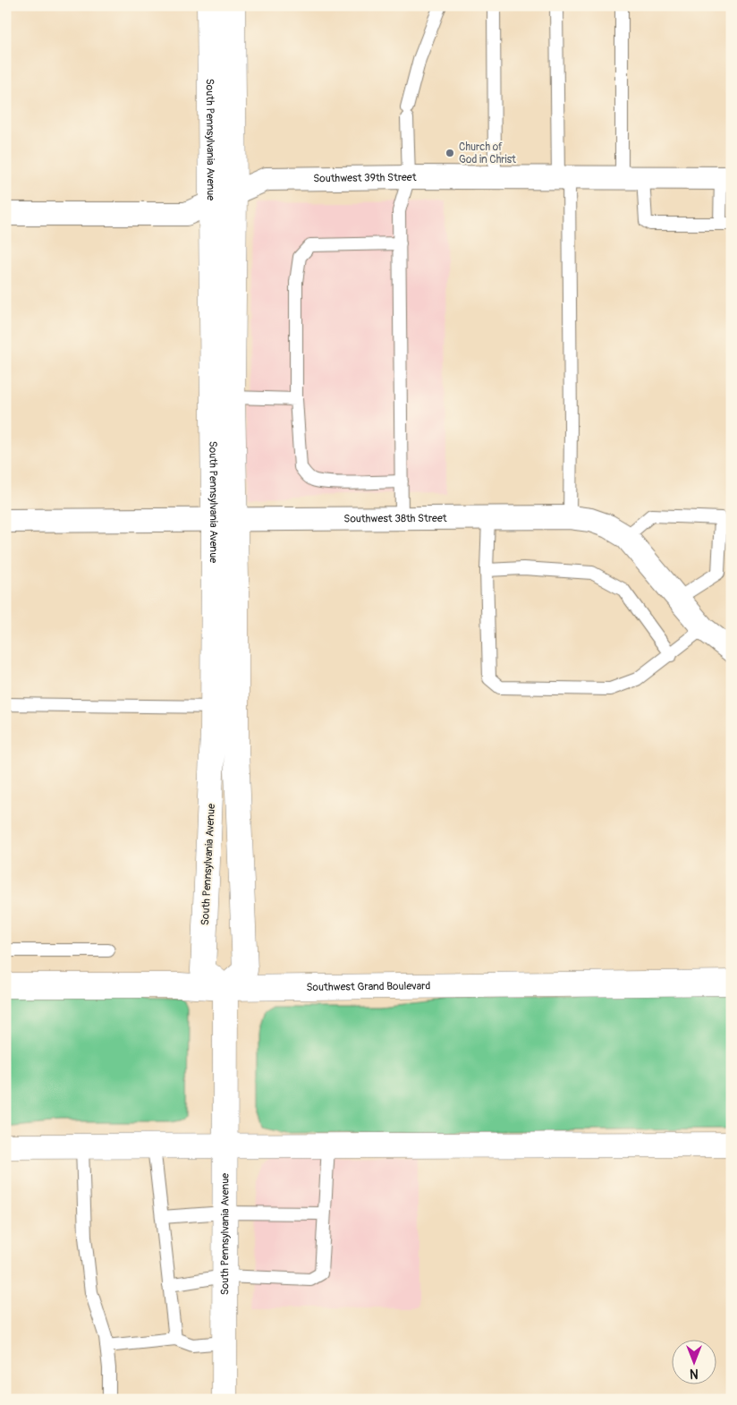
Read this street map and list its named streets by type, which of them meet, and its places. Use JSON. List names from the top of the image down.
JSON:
{
  "streets": {
    "main road": ["South Pennsylvania Avenue", "Southwest Grand Boulevard"],
    "street": ["Southwest 39th Street", "Southwest 38th Street"]
  },
  "crossings": [
    ["South Pennsylvania Avenue", "Southwest 39th Street"],
    ["South Pennsylvania Avenue", "Southwest 38th Street"],
    ["South Pennsylvania Avenue", "Southwest Grand Boulevard"]
  ],
  "places": ["Church of God in Christ"],
  "north": "bottom"
}
